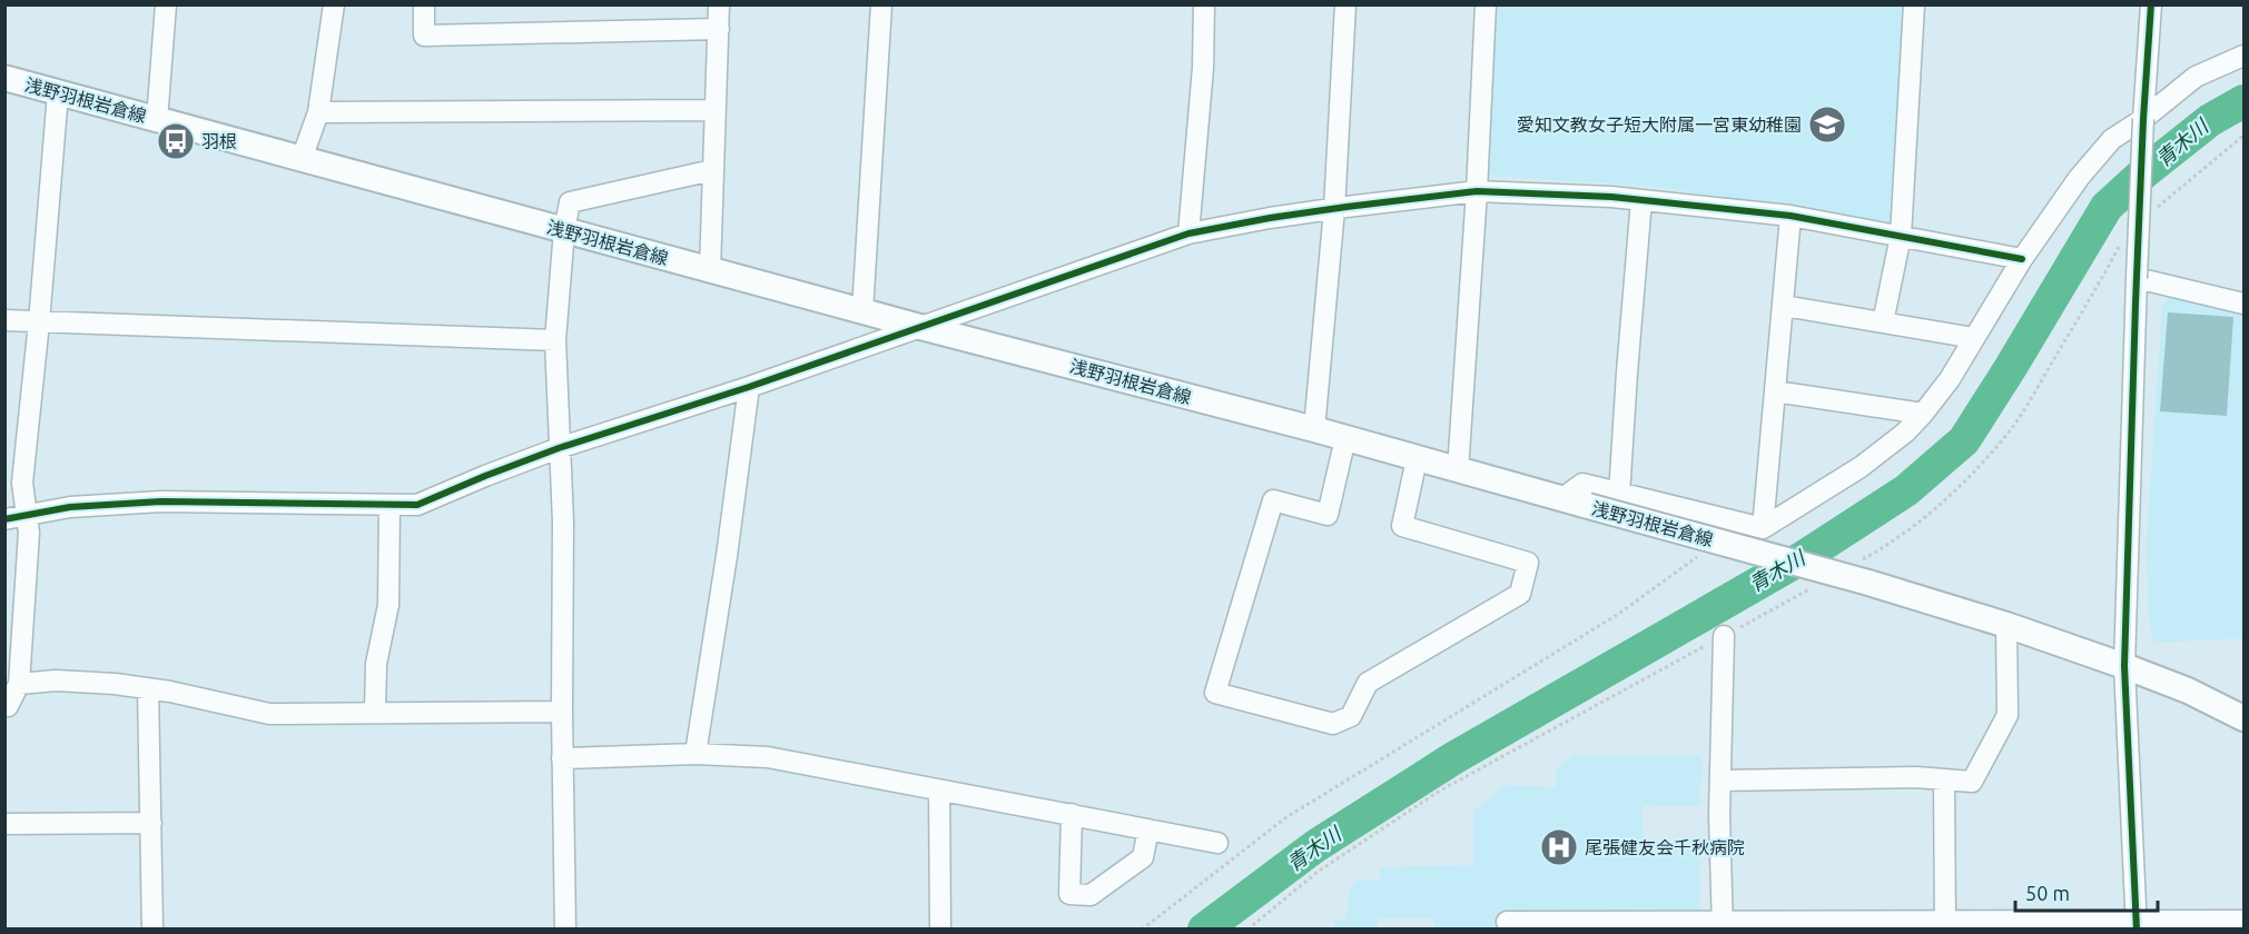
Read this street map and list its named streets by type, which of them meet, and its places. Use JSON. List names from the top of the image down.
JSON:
{
  "streets": {
    "main road": ["浅野羽根岩倉線"]
  },
  "water": ["青木川"],
  "places": {
    "school or university": ["愛知文教女子短大附属一宮東幼稚園"],
    "bus stop": ["羽根"],
    "hospital": ["尾張健友会千秋病院"]
  },
  "scale_bar": "50 m"
}
